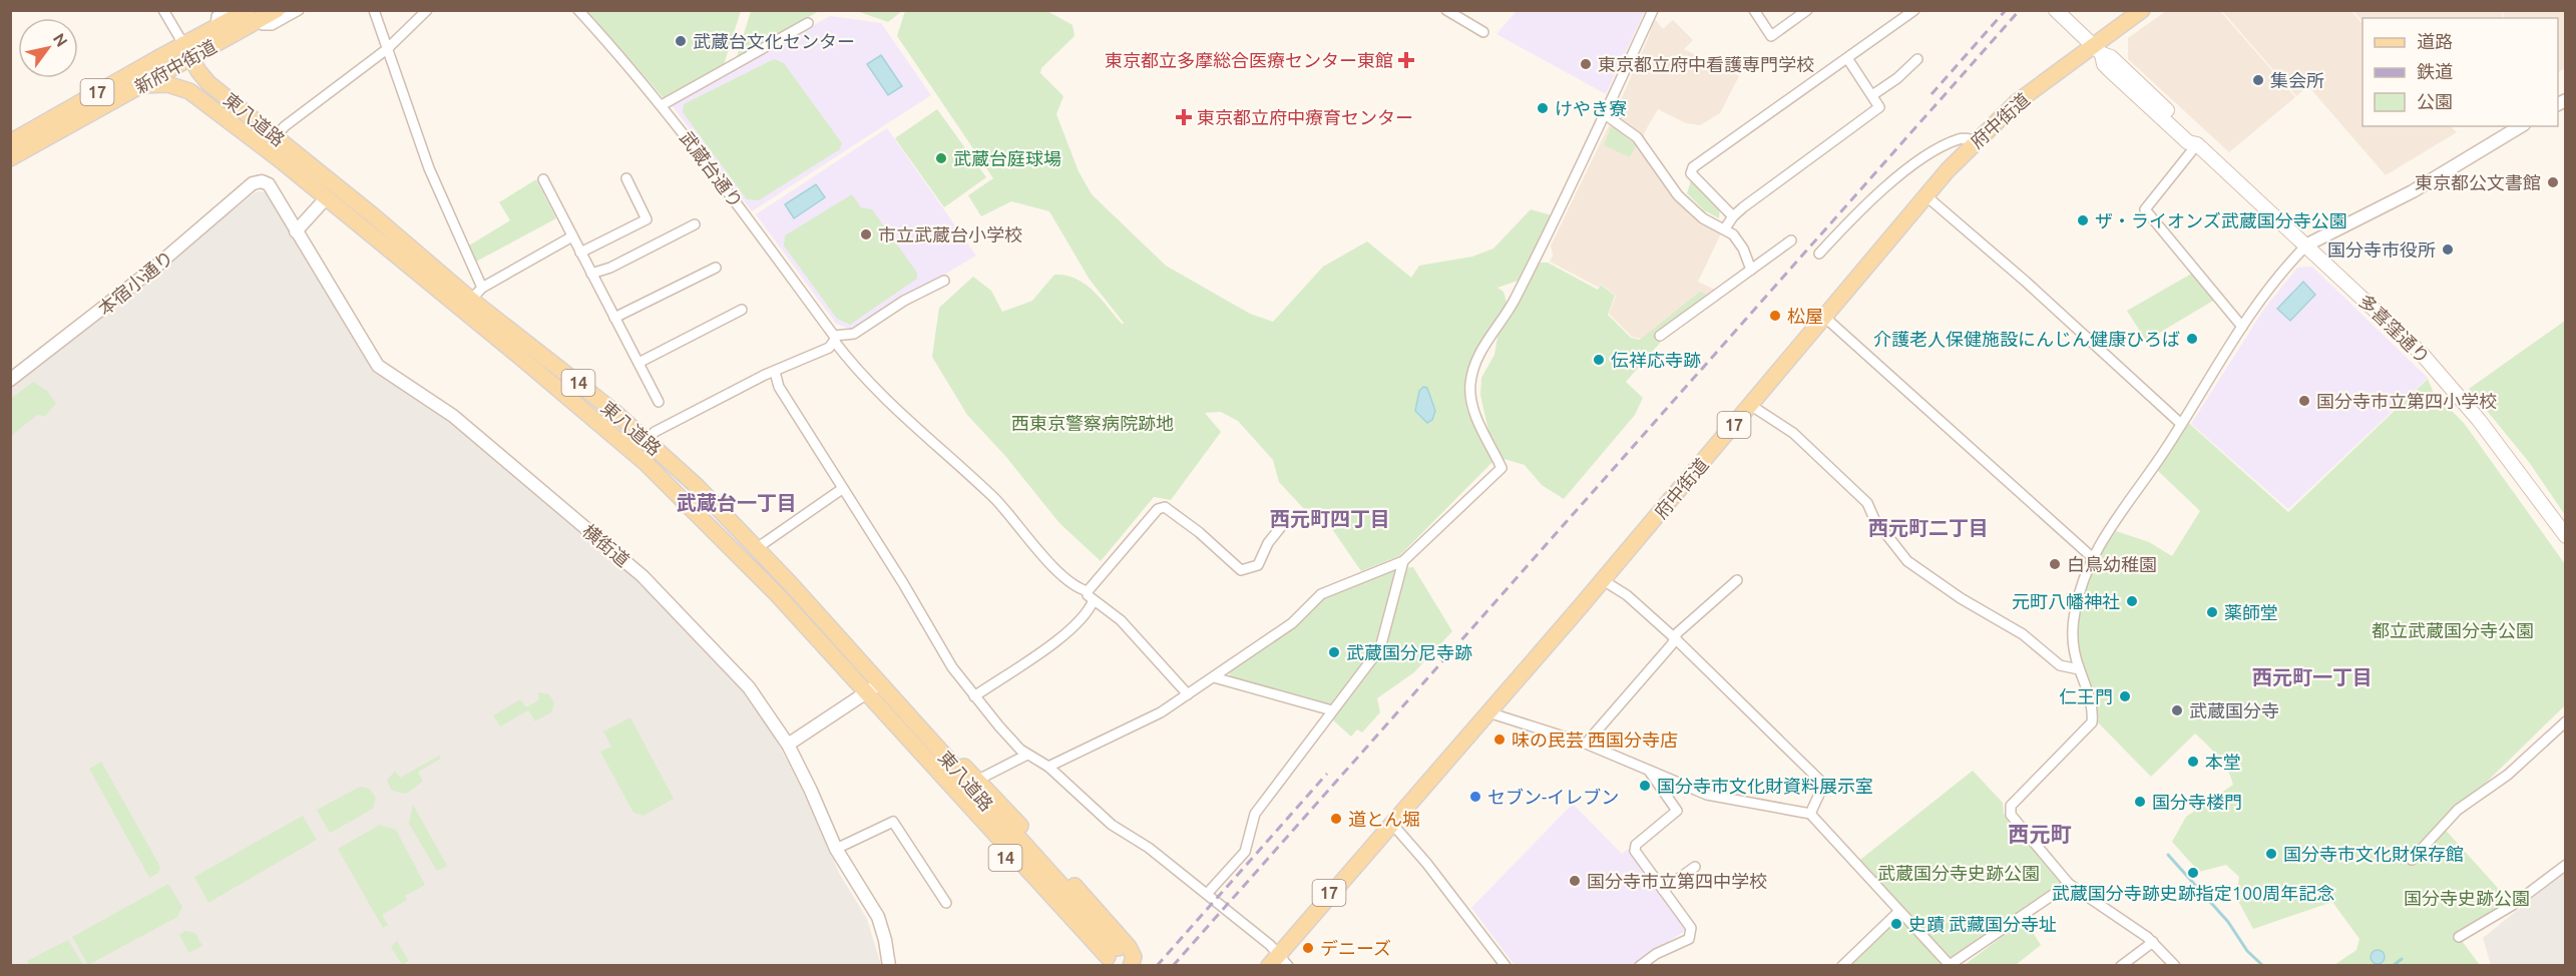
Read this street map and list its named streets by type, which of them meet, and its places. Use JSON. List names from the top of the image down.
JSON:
{
  "streets": {
    "main road": [
      "新府中街道",
      "17",
      "東八道路",
      "府中街道",
      "多喜窪通り",
      "14"
    ],
    "street": ["武蔵台通り", "本宿小通り", "横街道"]
  },
  "crossings": [
    ["新府中街道", "東八道路"],
    ["東八道路", "14"],
    ["府中街道", "多喜窪通り"],
    ["本宿小通り", "横街道"]
  ],
  "districts": [
    "武蔵台一丁目",
    "西元町四丁目",
    "西元町二丁目",
    "西元町一丁目",
    "西元町"
  ],
  "parks": [
    "西東京警察病院跡地",
    "都立武蔵国分寺公園",
    "武蔵国分寺史跡公園",
    "国分寺史跡公園"
  ],
  "places": {
    "other": [
      "武蔵台文化センター",
      "東京都立府中看護専門学校",
      "集会所",
      "けやき寮",
      "武蔵台庭球場",
      "東京都公文書館",
      "ザ・ライオンズ武蔵国分寺公園",
      "市立武蔵台小学校",
      "国分寺市役所",
      "松屋",
      "介護老人保健施設にんじん健康ひろば",
      "伝祥応寺跡",
      "国分寺市立第四小学校",
      "白鳥幼稚園",
      "元町八幡神社",
      "薬師堂",
      "武蔵国分尼寺跡",
      "仁王門",
      "武蔵国分寺",
      "味の民芸 西国分寺店",
      "本堂",
      "国分寺市文化財資料展示室",
      "セブン-イレブン",
      "国分寺楼門",
      "道とん堀",
      "国分寺市文化財保存館",
      "武蔵国分寺跡史跡指定100周年記念",
      "国分寺市立第四中学校",
      "史蹟 武藏国分寺址",
      "デニーズ"
    ],
    "health": ["東京都立多摩総合医療センター東館", "東京都立府中療育センター"]
  },
  "legend": ["道路", "鉄道", "公園"],
  "north": "top right"
}
